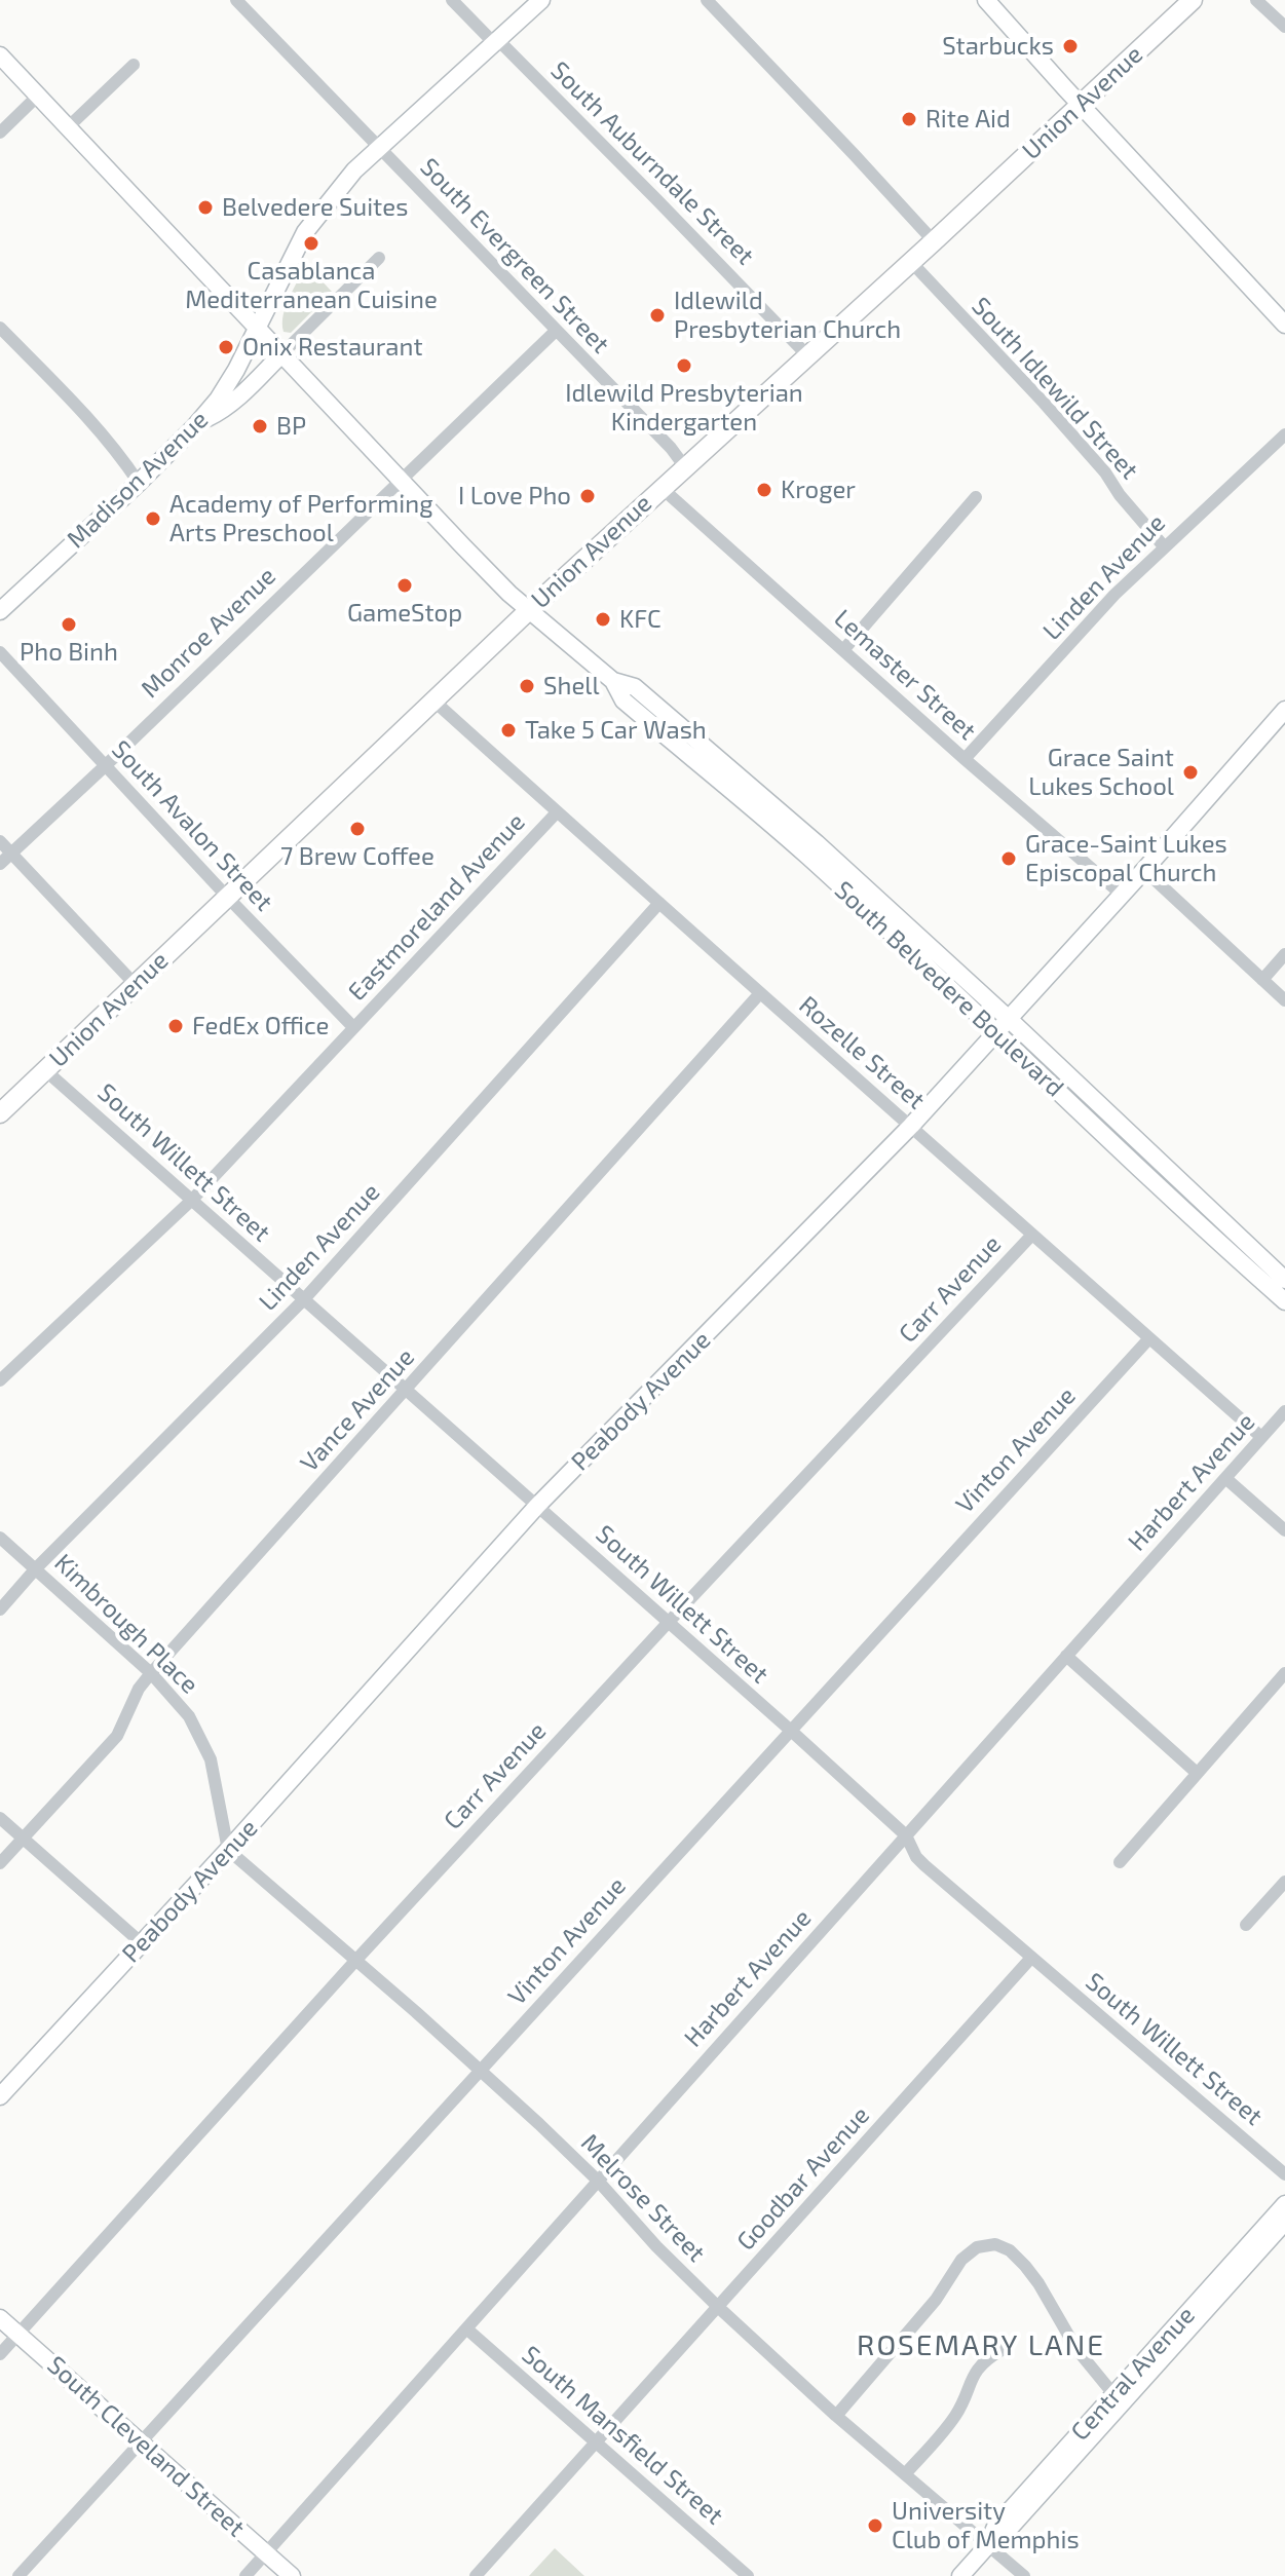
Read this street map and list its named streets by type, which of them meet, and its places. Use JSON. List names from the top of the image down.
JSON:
{
  "streets": {
    "main road": [
      "Union Avenue",
      "Madison Avenue",
      "South Belvedere Boulevard",
      "Peabody Avenue",
      "Central Avenue",
      "South Cleveland Street"
    ],
    "street": [
      "South Auburndale Street",
      "South Evergreen Street",
      "South Idlewild Street",
      "Linden Avenue",
      "Monroe Avenue",
      "Lemaster Street",
      "South Avalon Street",
      "Eastmoreland Avenue",
      "Rozelle Street",
      "South Willett Street",
      "Carr Avenue",
      "Vance Avenue",
      "Vinton Avenue",
      "Harbert Avenue",
      "Kimbrough Place",
      "Goodbar Avenue",
      "Melrose Street",
      "South Mansfield Street"
    ]
  },
  "crossings": [
    ["Union Avenue", "South Auburndale Street"],
    ["Union Avenue", "South Evergreen Street"],
    ["Union Avenue", "South Idlewild Street"],
    ["Union Avenue", "Lemaster Street"],
    ["Union Avenue", "South Avalon Street"],
    ["Union Avenue", "South Belvedere Boulevard"],
    ["Union Avenue", "Rozelle Street"],
    ["Union Avenue", "South Willett Street"],
    ["South Auburndale Street", "Madison Avenue"],
    ["South Evergreen Street", "Madison Avenue"],
    ["South Evergreen Street", "Monroe Avenue"],
    ["South Idlewild Street", "Linden Avenue"],
    ["Madison Avenue", "South Belvedere Boulevard"],
    ["Linden Avenue", "Lemaster Street"],
    ["Linden Avenue", "Rozelle Street"],
    ["Linden Avenue", "South Willett Street"],
    ["Linden Avenue", "Kimbrough Place"],
    ["Monroe Avenue", "South Avalon Street"],
    ["Monroe Avenue", "South Belvedere Boulevard"],
    ["Lemaster Street", "Peabody Avenue"],
    ["South Avalon Street", "Eastmoreland Avenue"],
    ["Eastmoreland Avenue", "Rozelle Street"],
    ["Eastmoreland Avenue", "South Willett Street"],
    ["South Belvedere Boulevard", "Peabody Avenue"],
    ["Rozelle Street", "Carr Avenue"],
    ["Rozelle Street", "Peabody Avenue"],
    ["Rozelle Street", "Vance Avenue"],
    ["Rozelle Street", "Vinton Avenue"],
    ["Rozelle Street", "Harbert Avenue"],
    ["South Willett Street", "Carr Avenue"],
    ["South Willett Street", "Peabody Avenue"],
    ["South Willett Street", "Vance Avenue"],
    ["South Willett Street", "Vinton Avenue"],
    ["South Willett Street", "Harbert Avenue"],
    ["South Willett Street", "Goodbar Avenue"],
    ["Carr Avenue", "Melrose Street"],
    ["Carr Avenue", "South Cleveland Street"],
    ["Peabody Avenue", "Kimbrough Place"],
    ["Peabody Avenue", "Melrose Street"],
    ["Vance Avenue", "Kimbrough Place"],
    ["Vinton Avenue", "Melrose Street"],
    ["Vinton Avenue", "South Cleveland Street"],
    ["Harbert Avenue", "Melrose Street"],
    ["Harbert Avenue", "South Mansfield Street"],
    ["Harbert Avenue", "South Cleveland Street"],
    ["Kimbrough Place", "Melrose Street"],
    ["Goodbar Avenue", "Melrose Street"],
    ["Goodbar Avenue", "South Mansfield Street"],
    ["Melrose Street", "Central Avenue"]
  ],
  "districts": ["ROSEMARY LANE"],
  "places": [
    "Starbucks",
    "Rite Aid",
    "Belvedere Suites",
    "Casablanca Mediterranean Cuisine",
    "Idlewild Presbyterian Church",
    "Onix Restaurant",
    "Idlewild Presbyterian Kindergarten",
    "BP",
    "Kroger",
    "I Love Pho",
    "Academy of Performing Arts Preschool",
    "GameStop",
    "KFC",
    "Pho Binh",
    "Shell",
    "Take 5 Car Wash",
    "Grace Saint Lukes School",
    "7 Brew Coffee",
    "Grace-Saint Lukes Episcopal Church",
    "FedEx Office",
    "University Club of Memphis"
  ]
}
